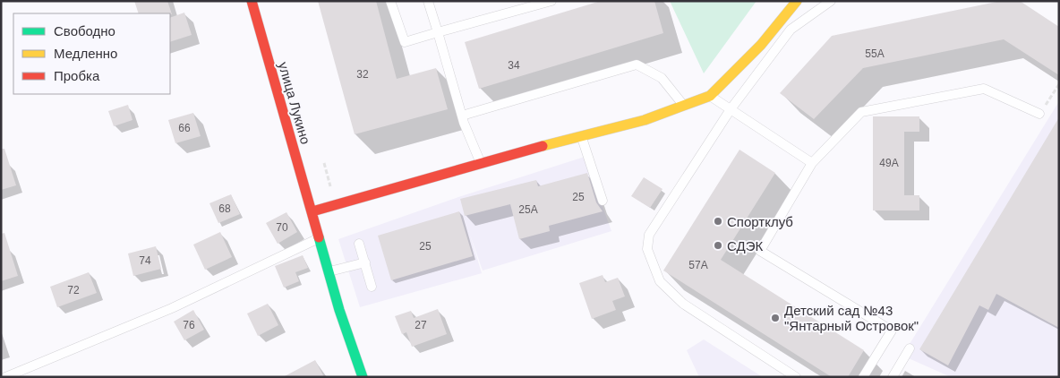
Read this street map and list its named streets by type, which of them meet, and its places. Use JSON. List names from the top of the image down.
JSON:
{
  "streets": {
    "street": ["улица Лукино"]
  },
  "places": ["Спортклуб", "СДЭК", "Детский сад №43 \"Янтарный Островок\""],
  "house_numbers": [
    "55А",
    "34",
    "32",
    "66",
    "49А",
    "25",
    "68",
    "25А",
    "70",
    "25",
    "74",
    "57А",
    "72",
    "76",
    "27"
  ],
  "legend": ["Свободно", "Медленно", "Пробка"]
}
